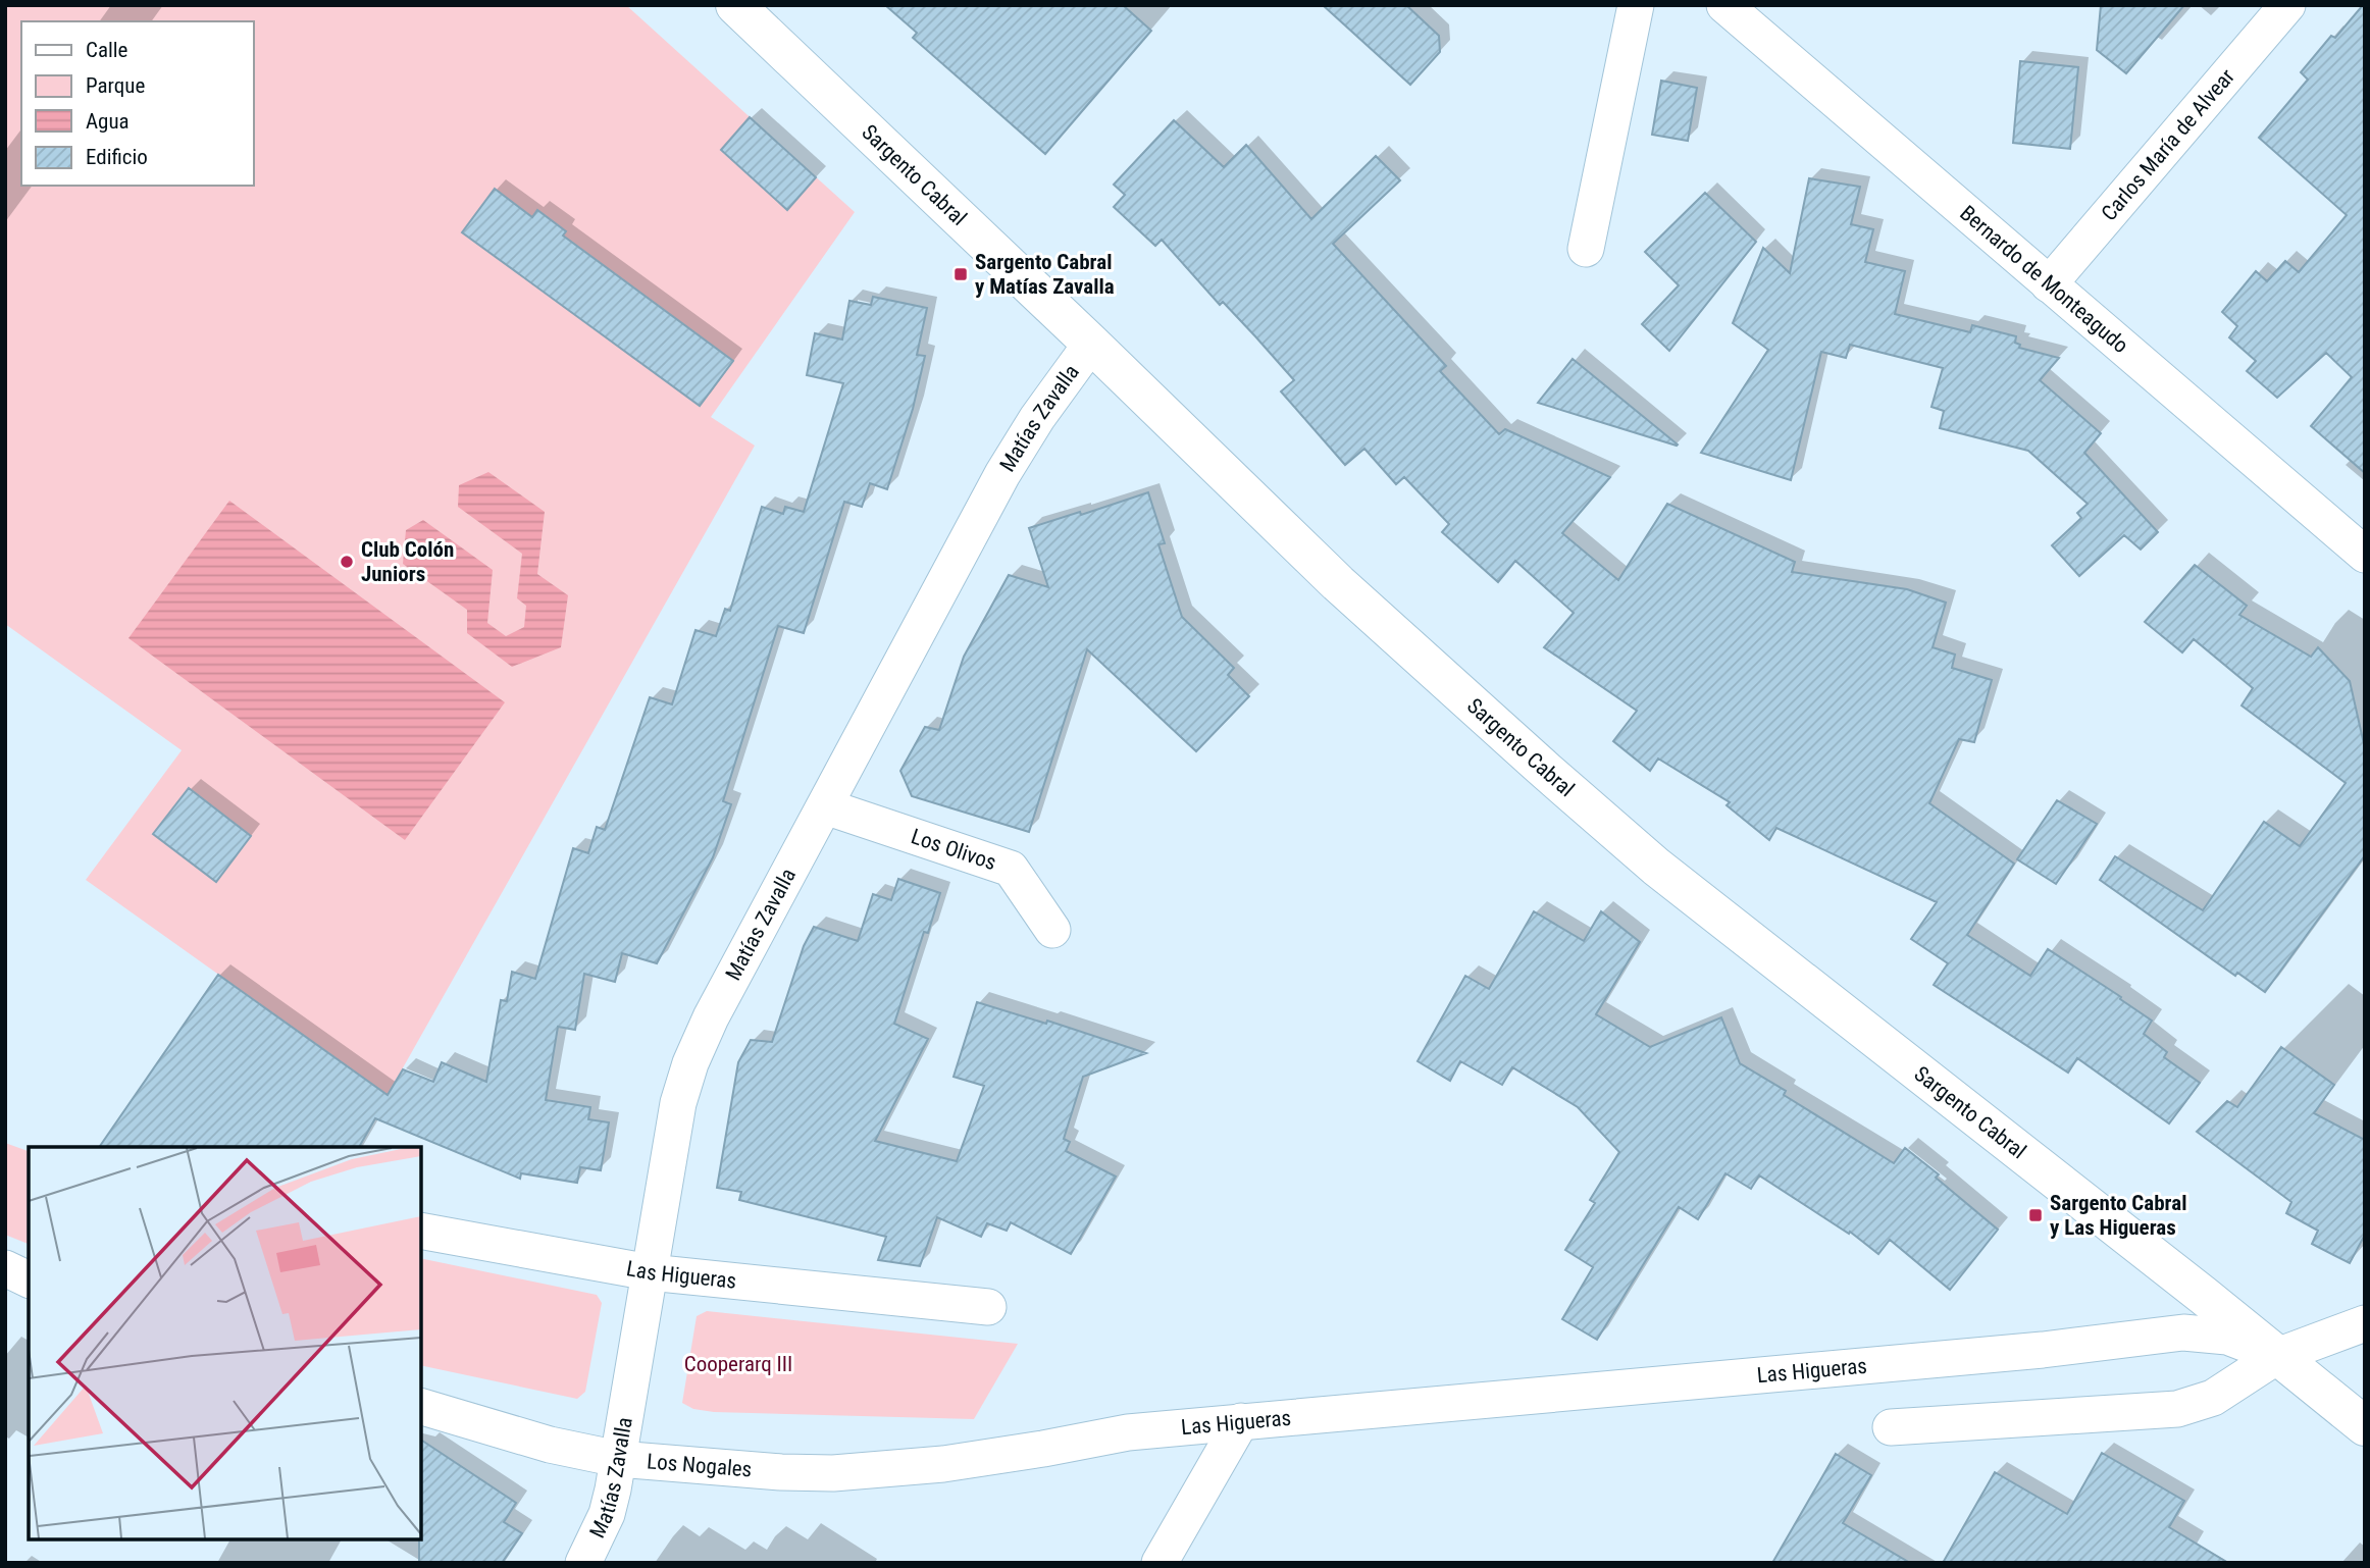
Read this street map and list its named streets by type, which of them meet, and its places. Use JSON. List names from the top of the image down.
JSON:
{
  "streets": {
    "main road": ["Sargento Cabral"],
    "street": [
      "Carlos María de Alvear",
      "Bernardo de Monteagudo",
      "Matías Zavalla",
      "Los Olivos",
      "Las Higueras",
      "Los Nogales"
    ]
  },
  "crossings": [
    ["Carlos María de Alvear", "Bernardo de Monteagudo"],
    ["Sargento Cabral", "Matías Zavalla"],
    ["Sargento Cabral", "Las Higueras"],
    ["Matías Zavalla", "Los Olivos"],
    ["Matías Zavalla", "Las Higueras"],
    ["Matías Zavalla", "Los Nogales"],
    ["Las Higueras", "Los Nogales"]
  ],
  "parks": ["Cooperarq III"],
  "places": {
    "transit": ["Sargento Cabral y Matías Zavalla", "Sargento Cabral y Las Higueras"],
    "other": ["Club Colón Juniors"]
  },
  "legend": [
    "Calle",
    "Parque",
    "Agua",
    "Edificio"
  ]
}
